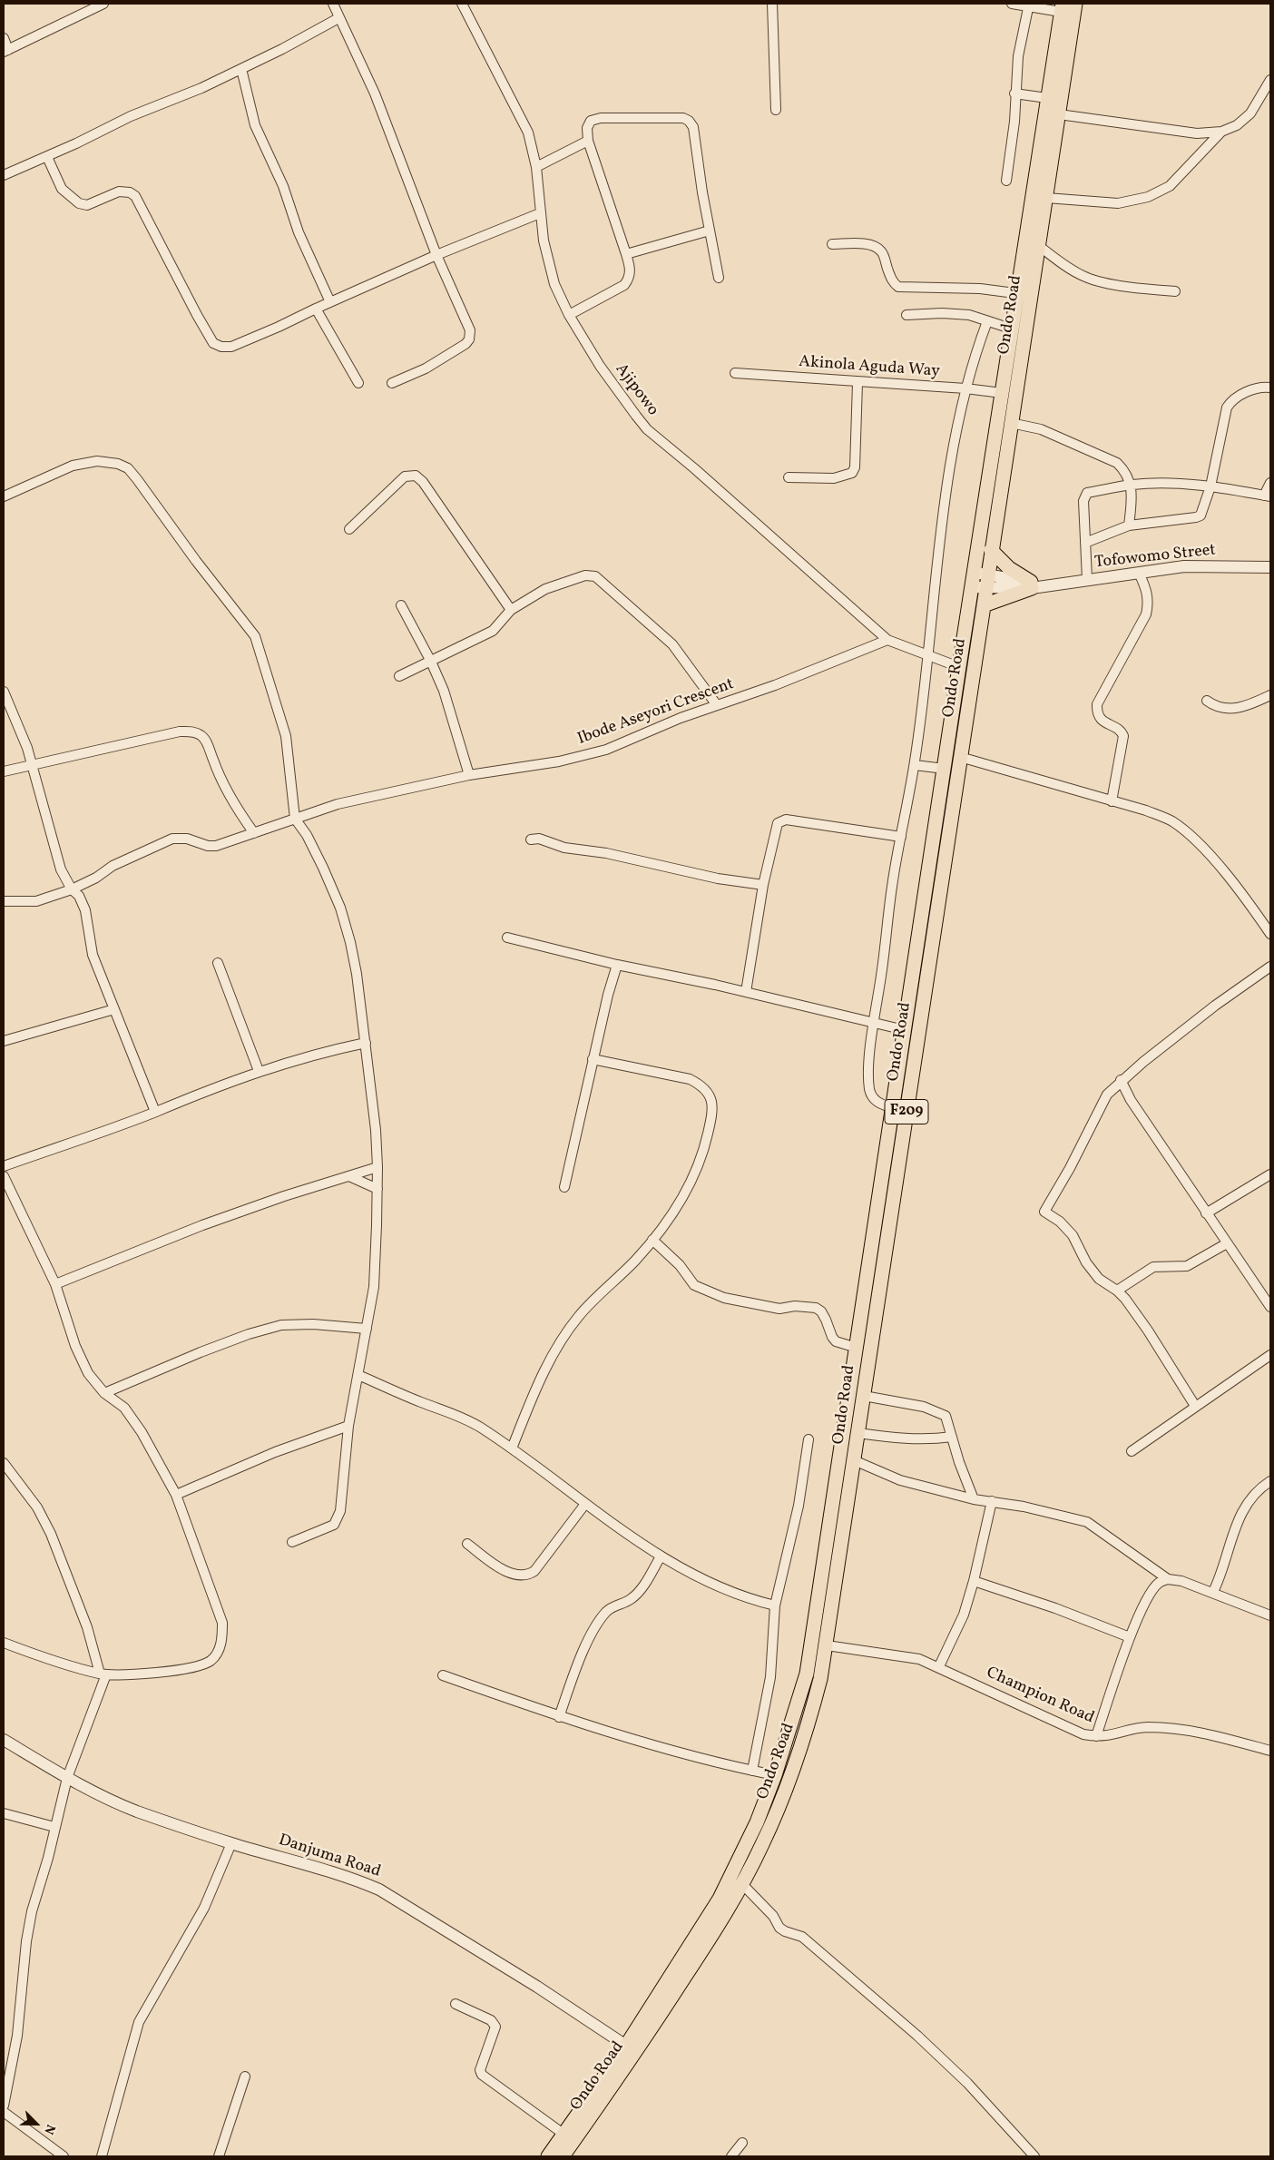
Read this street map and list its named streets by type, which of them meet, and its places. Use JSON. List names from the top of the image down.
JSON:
{
  "streets": {
    "main road": ["Ondo Road", "F209"],
    "street": [
      "Akinola Aguda Way",
      "Ajipowo",
      "Tofowomo Street",
      "Ibode Aseyori Crescent",
      "Champion Road",
      "Danjuma Road"
    ]
  },
  "crossings": [
    ["Ondo Road", "Akinola Aguda Way"],
    ["Ondo Road", "Ajipowo"],
    ["Ondo Road", "Tofowomo Street"],
    ["Ondo Road", "Champion Road"],
    ["Ondo Road", "Danjuma Road"],
    ["Ajipowo", "Ibode Aseyori Crescent"]
  ],
  "north": "bottom right"
}
